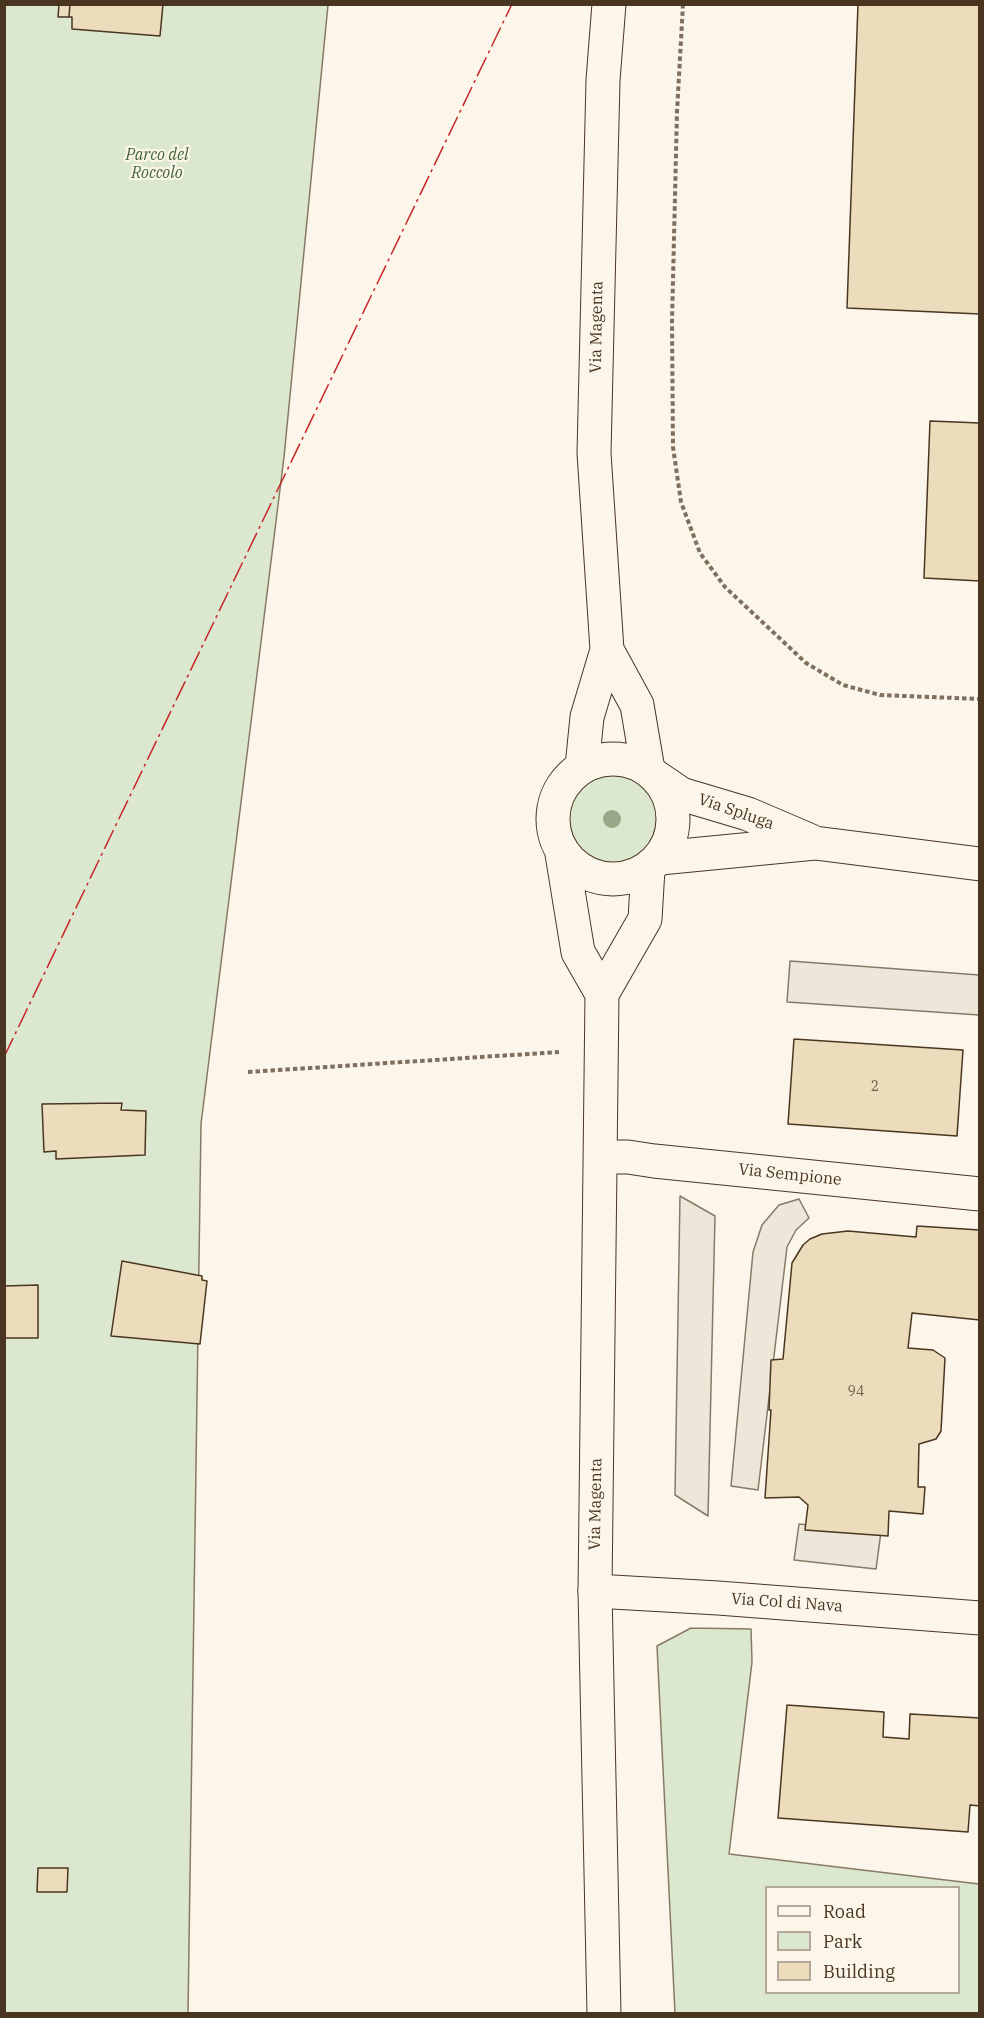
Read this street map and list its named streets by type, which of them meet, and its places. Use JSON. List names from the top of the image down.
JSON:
{
  "streets": {
    "street": [
      "Via Magenta",
      "Via Spluga",
      "Via Sempione",
      "Via Col di Nava"
    ]
  },
  "crossings": [
    ["Via Magenta", "Via Spluga"],
    ["Via Magenta", "Via Sempione"],
    ["Via Magenta", "Via Col di Nava"]
  ],
  "parks": ["Parco del Roccolo"],
  "house_numbers": ["2", "94"],
  "legend": ["Road", "Park", "Building"]
}
